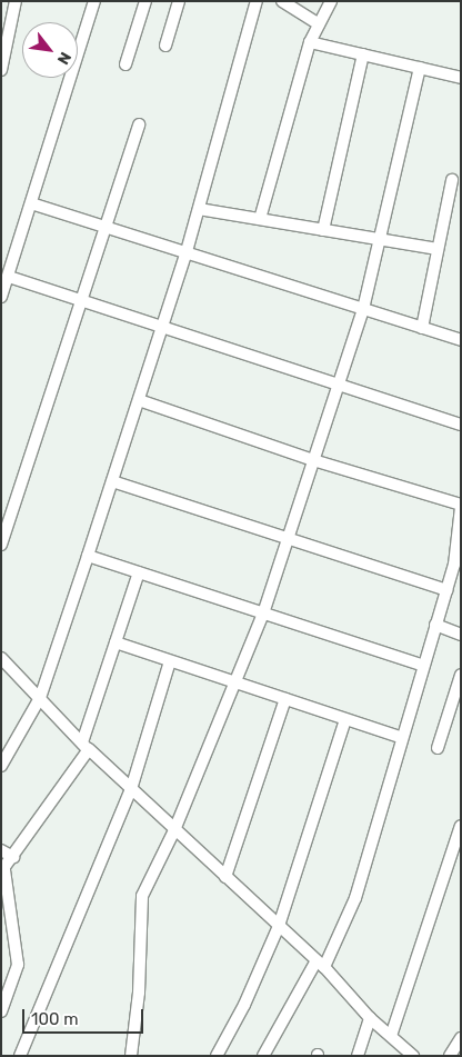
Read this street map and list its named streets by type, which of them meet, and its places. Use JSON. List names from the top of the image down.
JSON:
{
  "scale_bar": "100 m",
  "north": "bottom right"
}
